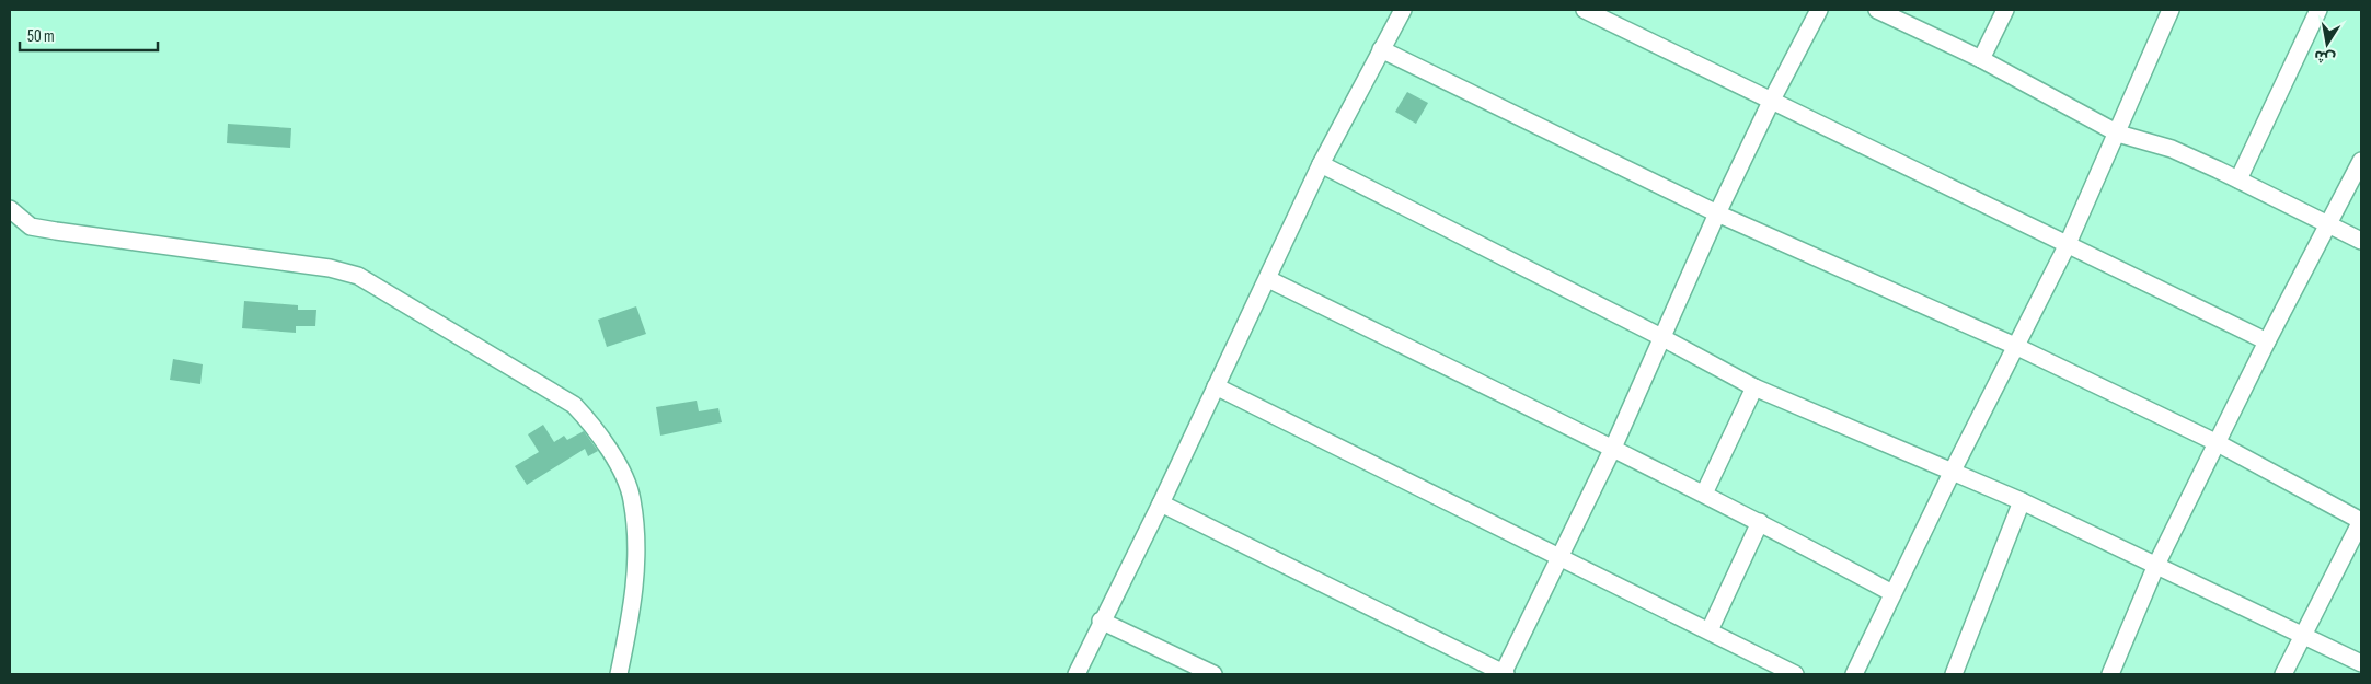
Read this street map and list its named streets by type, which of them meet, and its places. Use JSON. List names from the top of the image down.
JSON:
{
  "scale_bar": "50 m",
  "north": "bottom"
}
